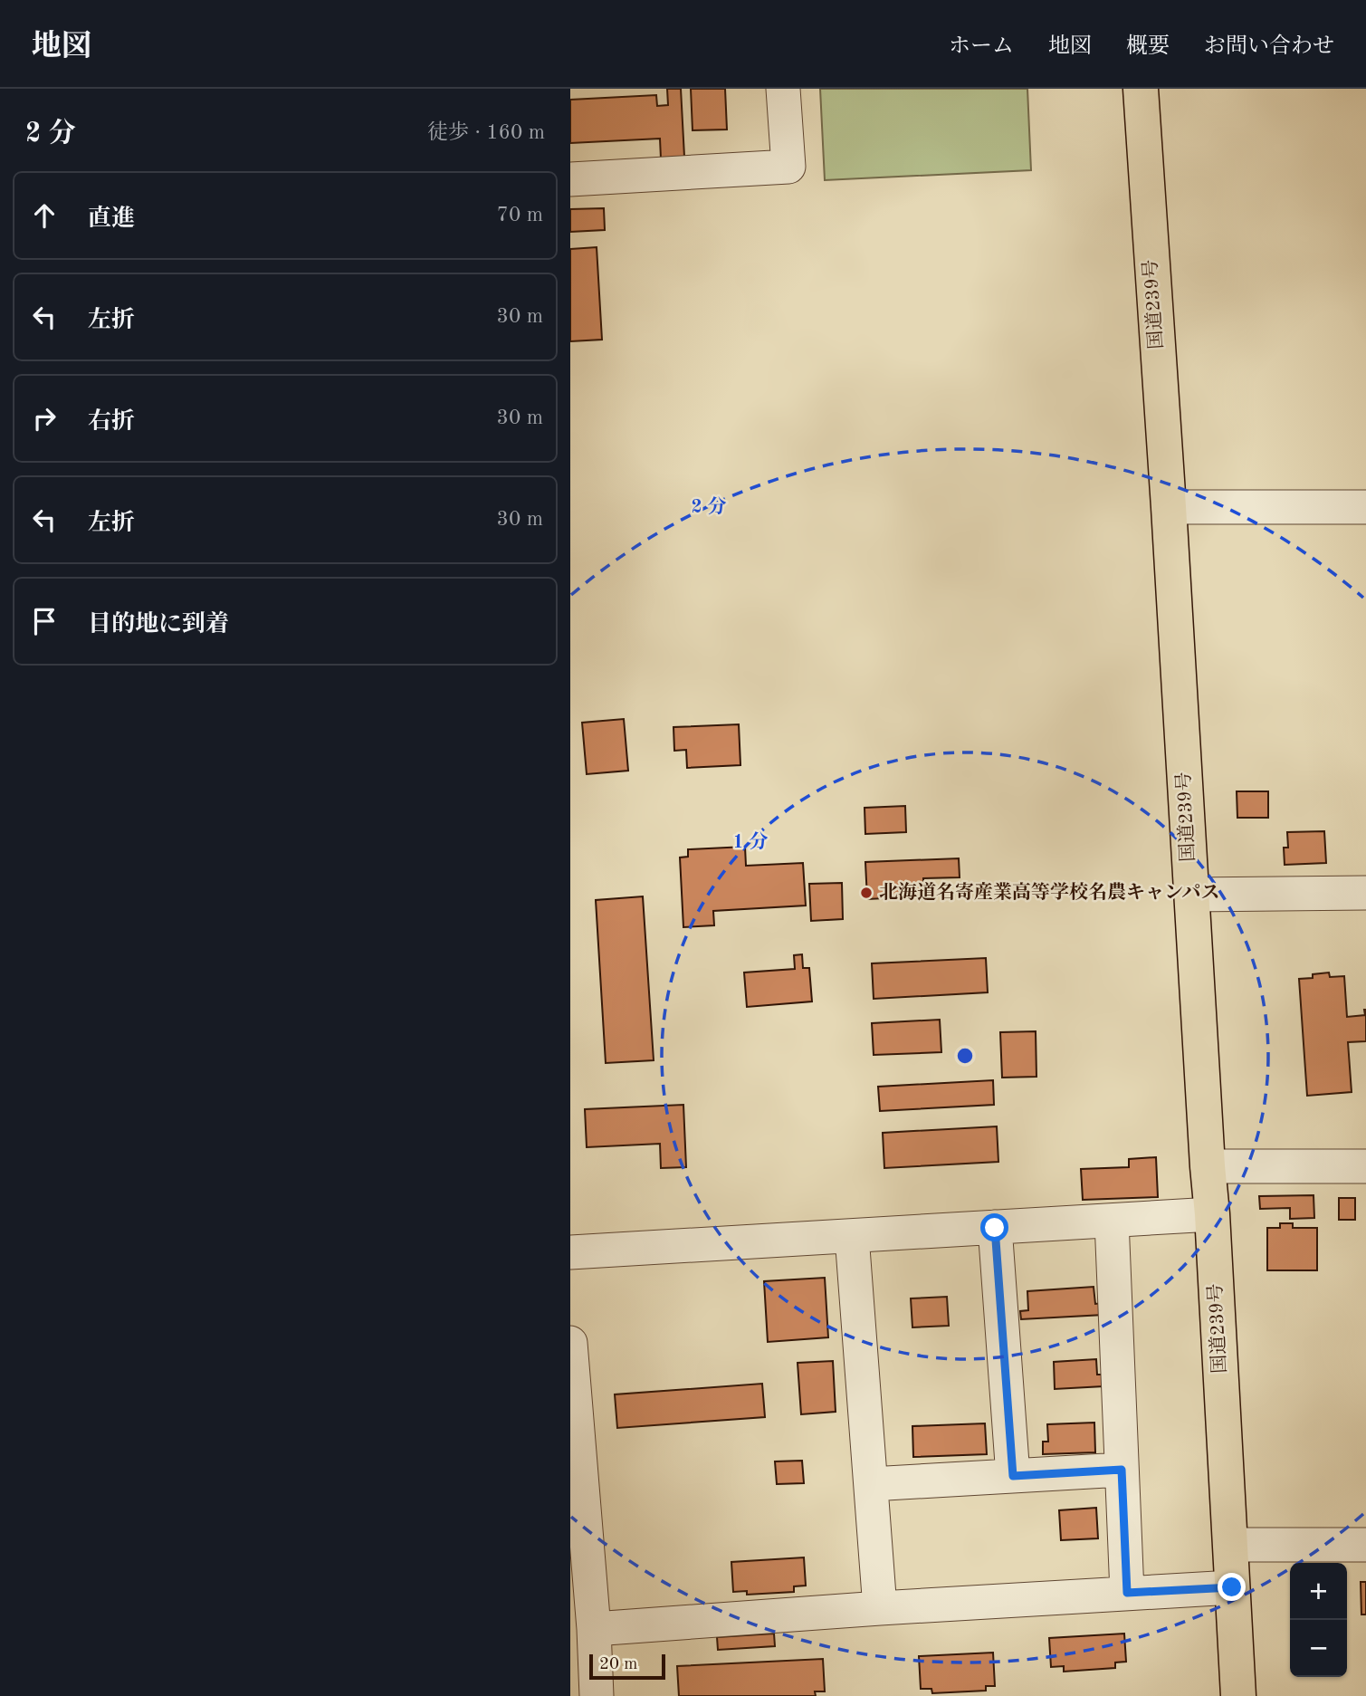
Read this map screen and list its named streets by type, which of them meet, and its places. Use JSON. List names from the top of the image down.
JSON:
{
  "streets": {
    "highway": ["国道239号"]
  },
  "places": ["北海道名寄産業高等学校名農キャンパス"],
  "scale_bar": "20 m",
  "page": {
    "header": "地図",
    "nav": [
      "ホーム",
      "地図",
      "概要",
      "お問い合わせ"
    ],
    "heading": ["2 分", "徒歩 · 160 m"],
    "list": [
      ["直進", "70 m"],
      ["左折", "30 m"],
      ["右折", "30 m"],
      ["左折", "30 m"],
      "目的地に到着"
    ],
    "map_buttons": ["+", "−"],
    "scale": "20 m"
  },
  "rings": ["2 分", "1 分"]
}
